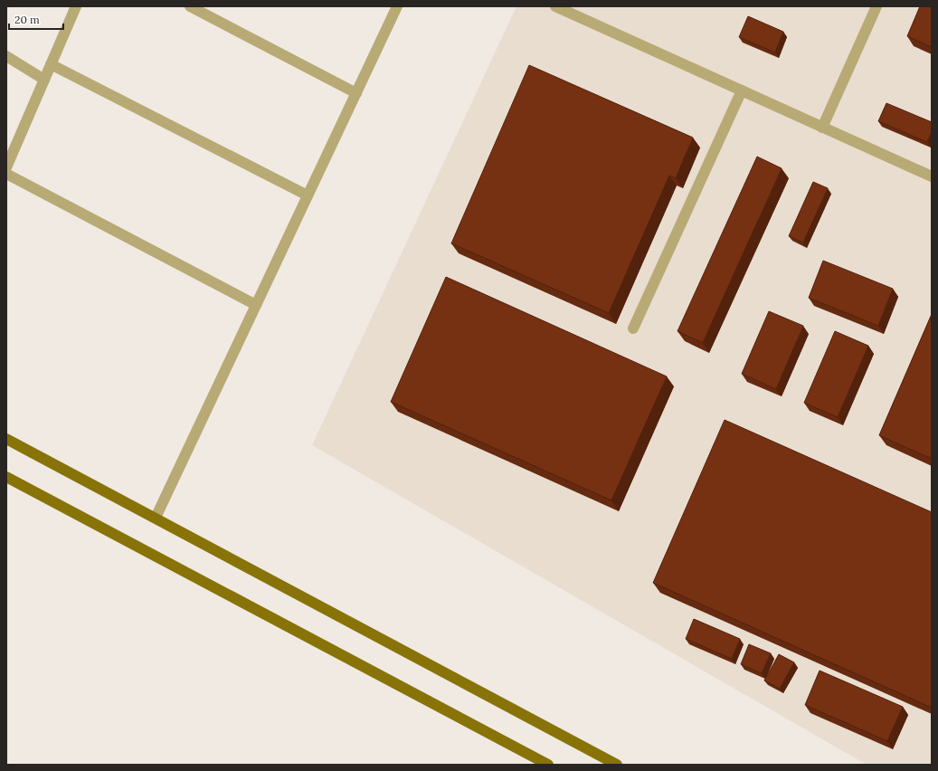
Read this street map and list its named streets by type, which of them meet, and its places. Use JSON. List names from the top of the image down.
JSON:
{
  "scale_bar": "20 m"
}
